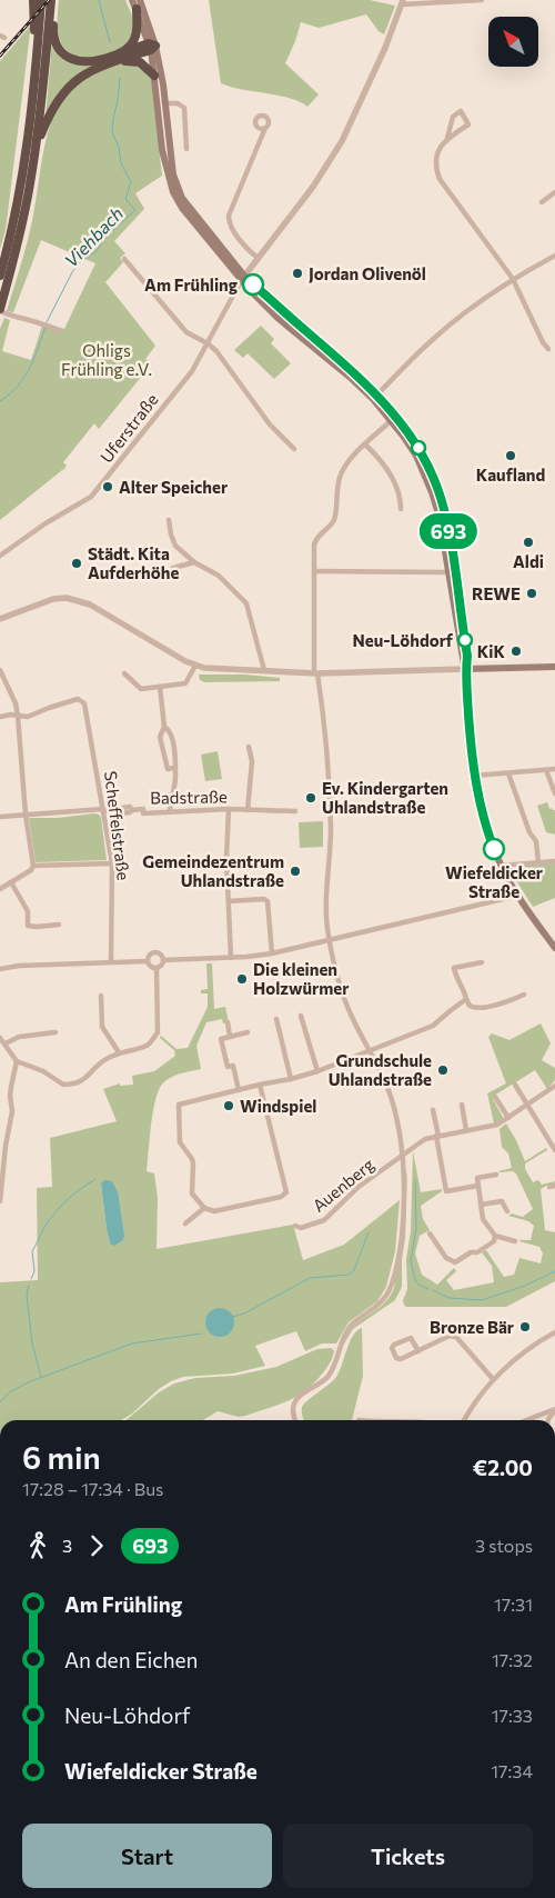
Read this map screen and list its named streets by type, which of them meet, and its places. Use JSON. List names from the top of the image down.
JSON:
{
  "streets": {
    "street": [
      "Uferstraße",
      "Badstraße",
      "Scheffelstraße",
      "Auenberg"
    ]
  },
  "crossings": [
    ["Badstraße", "Scheffelstraße"]
  ],
  "water": ["Viehbach"],
  "parks": ["Ohligs Frühling e.V."],
  "places": [
    "Jordan Olivenöl",
    "Am Frühling",
    "Kaufland",
    "Alter Speicher",
    "Aldi",
    "Städt. Kita Aufderhöhe",
    "REWE",
    "Neu-Löhdorf",
    "KiK",
    "Ev. Kindergarten Uhlandstraße",
    "Wiefeldicker Straße",
    "Gemeindezentrum Uhlandstraße",
    "Die kleinen Holzwürmer",
    "Grundschule Uhlandstraße",
    "Windspiel",
    "Bronze Bär"
  ],
  "lines": ["bus line 693"],
  "north": "top left",
  "page": {
    "on_map": "693",
    "heading": ["6 min", "17:28 – 17:34 · Bus", "€2.00"],
    "legs": ["3", "693", "3 stops"],
    "list": [
      {
        "name": "Am Frühling",
        "value": "17:31"
      },
      {
        "name": "An den Eichen",
        "value": "17:32"
      },
      {
        "name": "Neu-Löhdorf",
        "value": "17:33"
      },
      {
        "name": "Wiefeldicker Straße",
        "value": "17:34"
      }
    ],
    "buttons": ["Start", "Tickets"]
  }
}
